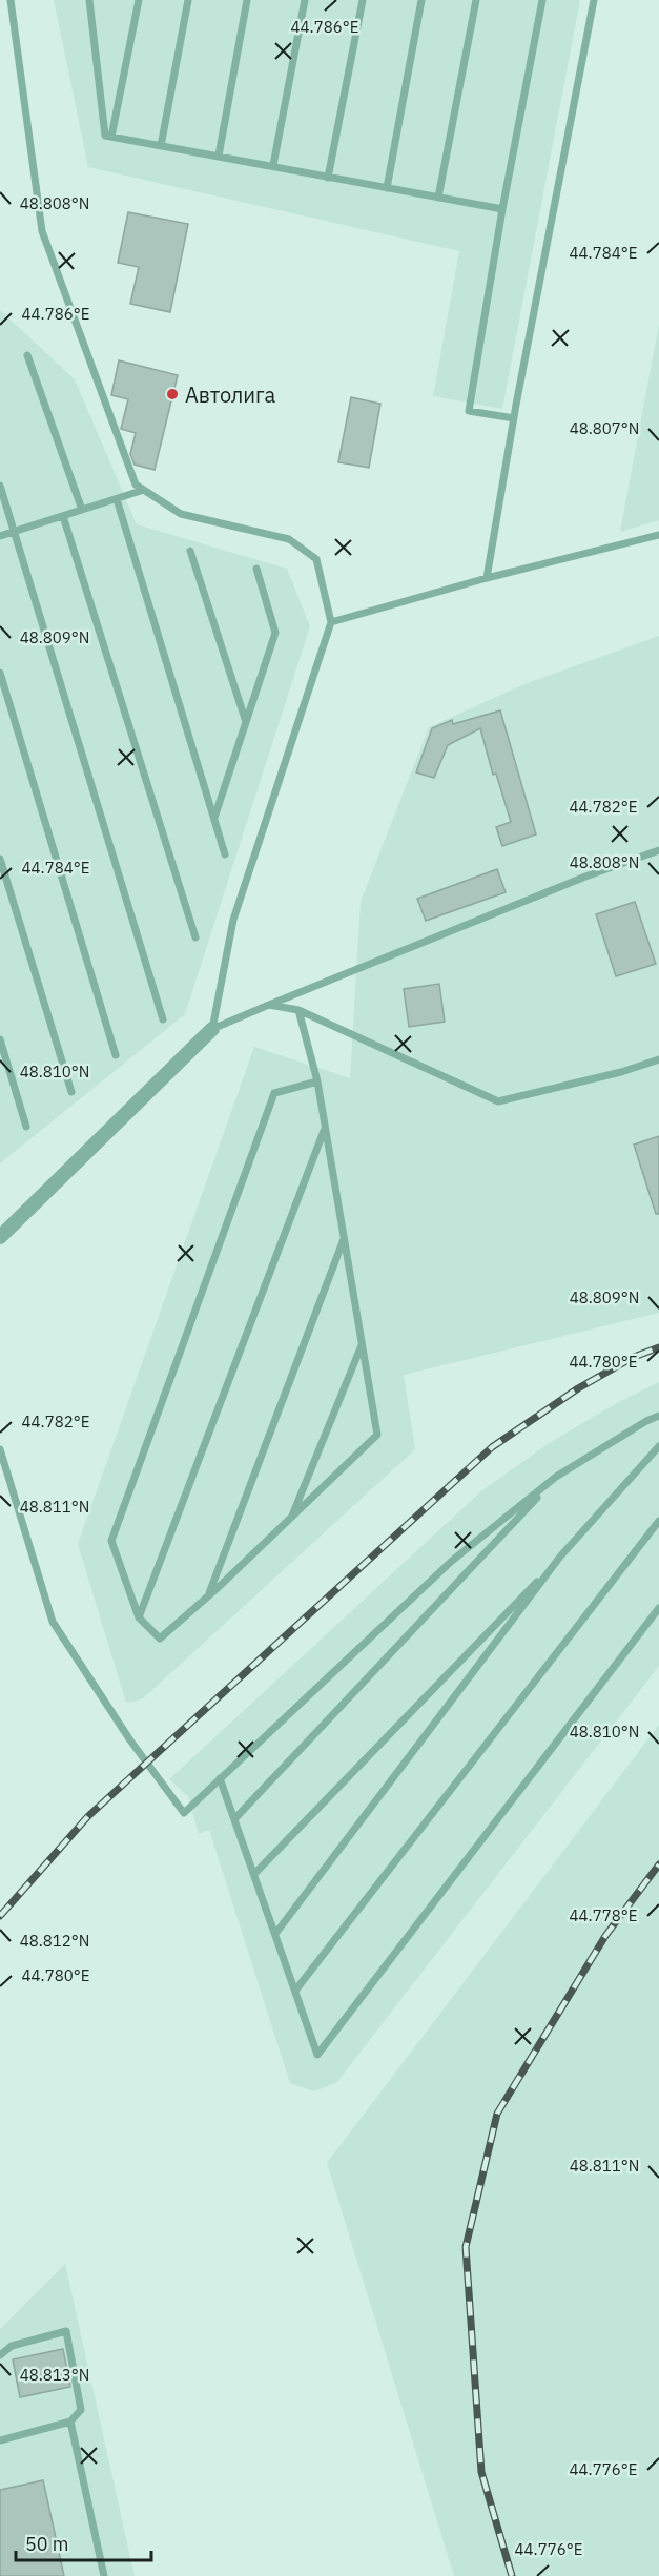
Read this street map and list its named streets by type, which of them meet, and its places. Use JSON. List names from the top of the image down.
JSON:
{
  "places": ["Автолига"],
  "scale_bar": "50 m",
  "coordinates": [
    "44.786°E",
    "48.808°N",
    "44.784°E",
    "48.807°N",
    "48.809°N",
    "44.782°E",
    "48.810°N",
    "44.780°E",
    "48.811°N",
    "44.778°E",
    "48.812°N",
    "48.813°N",
    "44.776°E"
  ]
}
